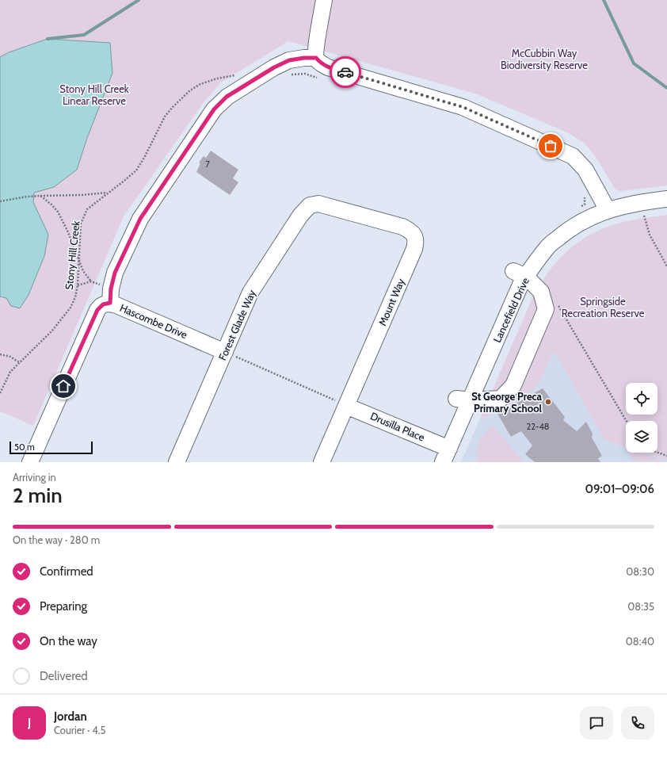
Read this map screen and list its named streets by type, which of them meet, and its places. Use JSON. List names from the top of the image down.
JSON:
{
  "streets": {
    "street": [
      "Mount Way",
      "Lancefield Drive",
      "Hascombe Drive",
      "Forest Glade Way",
      "Drusilla Place"
    ],
    "path": ["Stony Hill Creek"]
  },
  "crossings": [
    ["Mount Way", "Forest Glade Way"],
    ["Mount Way", "Drusilla Place"],
    ["Lancefield Drive", "Drusilla Place"],
    ["Hascombe Drive", "Forest Glade Way"]
  ],
  "parks": ["McCubbin Way Biodiversity Reserve", "Stony Hill Creek Linear Reserve", "Springside Recreation Reserve"],
  "places": ["St George Preca Primary School"],
  "house_numbers": ["7", "22-48"],
  "scale_bar": "50 m",
  "page": {
    "scale": "50 m",
    "heading": ["2 min", "Arriving in", "09:01–09:06"],
    "panel": ["Jordan", "Courier · 4.5"],
    "bar": "On the way · 280 m",
    "list": [
      ["Confirmed", "08:30"],
      ["Preparing", "08:35"],
      ["On the way", "08:40"],
      "Delivered"
    ],
    "round": "J"
  }
}
